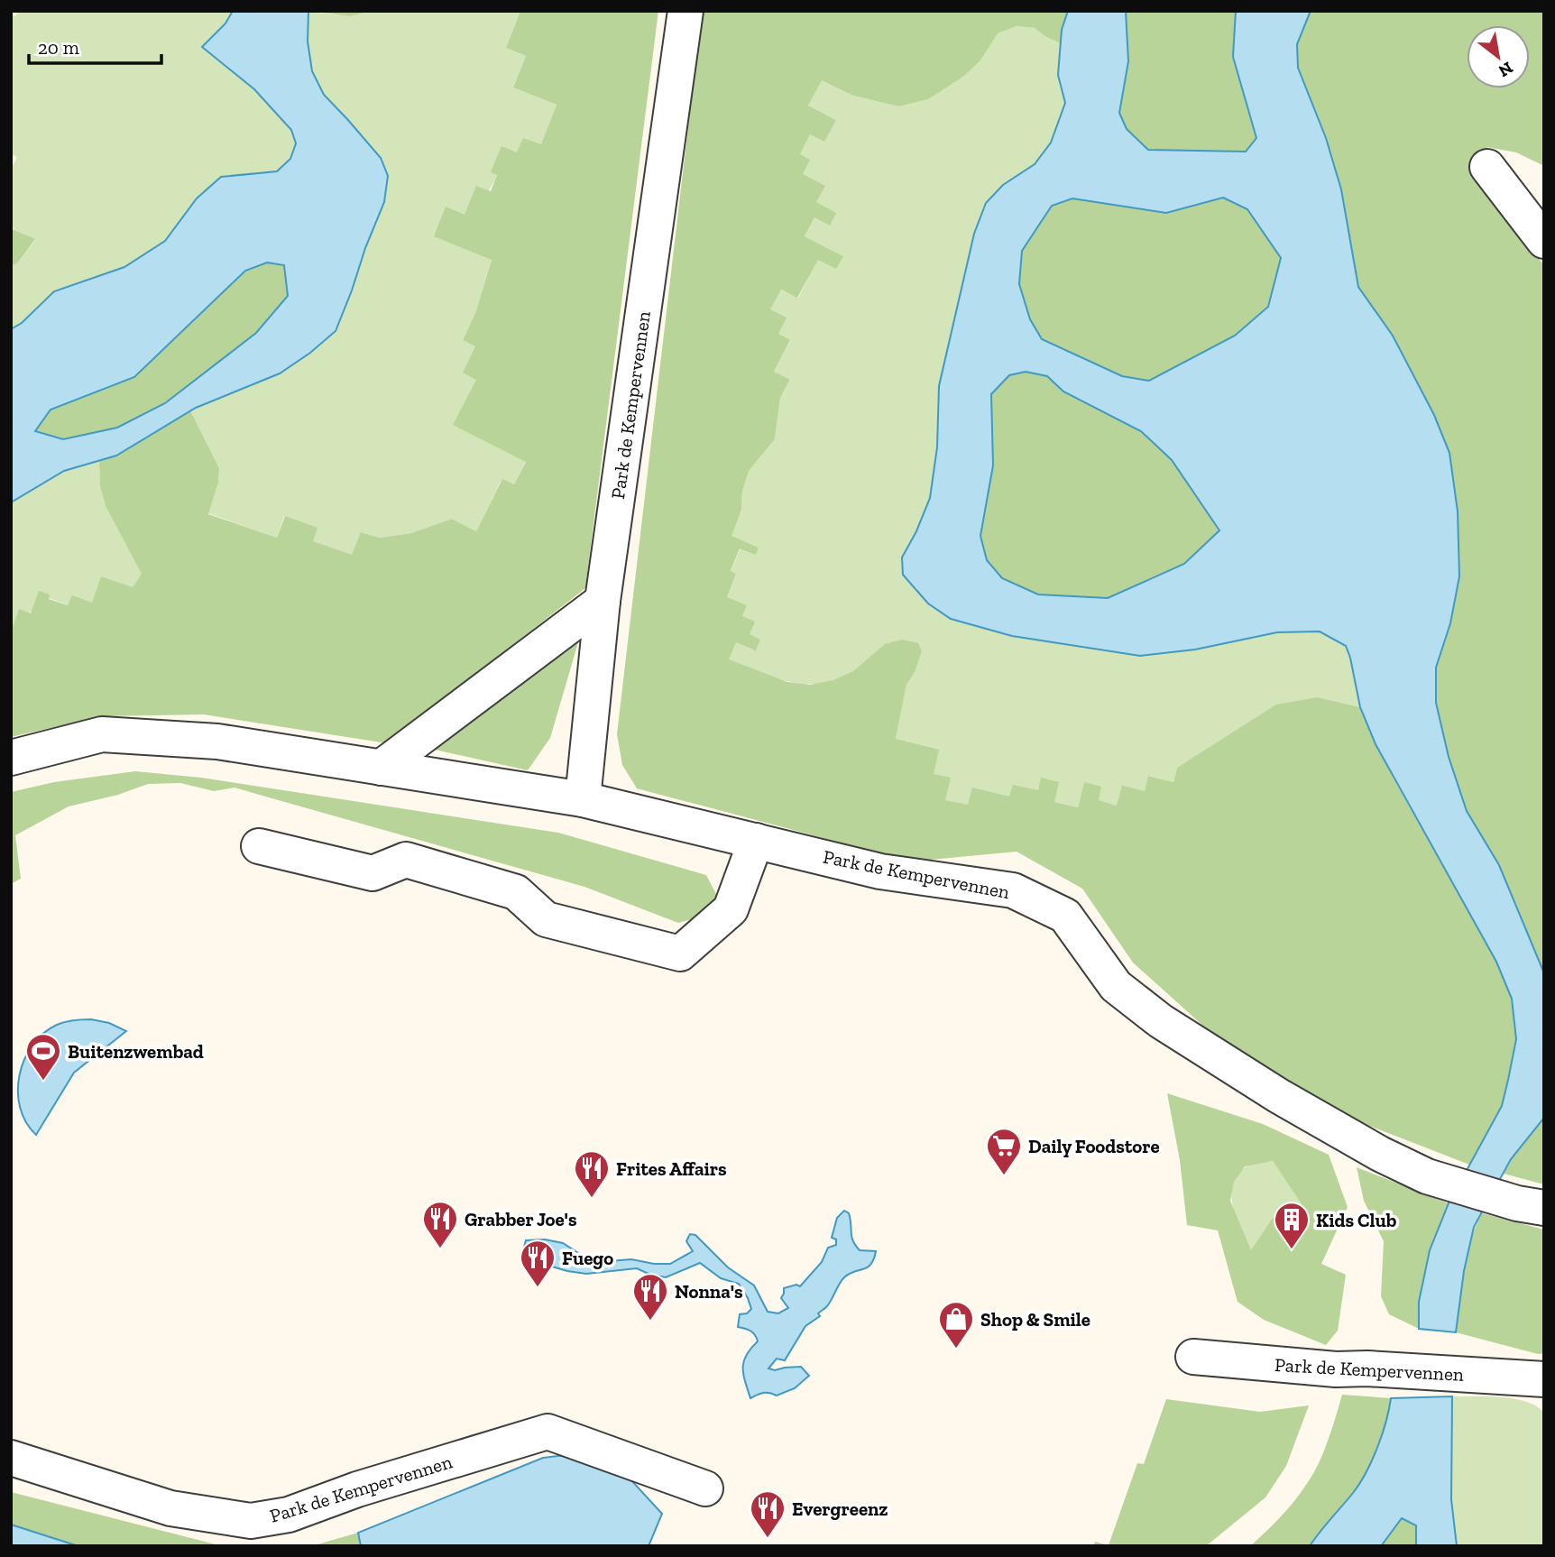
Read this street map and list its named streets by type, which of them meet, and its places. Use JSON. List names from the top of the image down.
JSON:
{
  "streets": {
    "lane": ["Park de Kempervennen"]
  },
  "places": {
    "sports": ["Buitenzwembad"],
    "supermarket": ["Daily Foodstore"],
    "restaurant": [
      "Frites Affairs",
      "Grabber Joe's",
      "Fuego",
      "Nonna's",
      "Evergreenz"
    ],
    "building": ["Kids Club"],
    "shop": ["Shop & Smile"]
  },
  "scale_bar": "20 m",
  "north": "bottom right"
}
